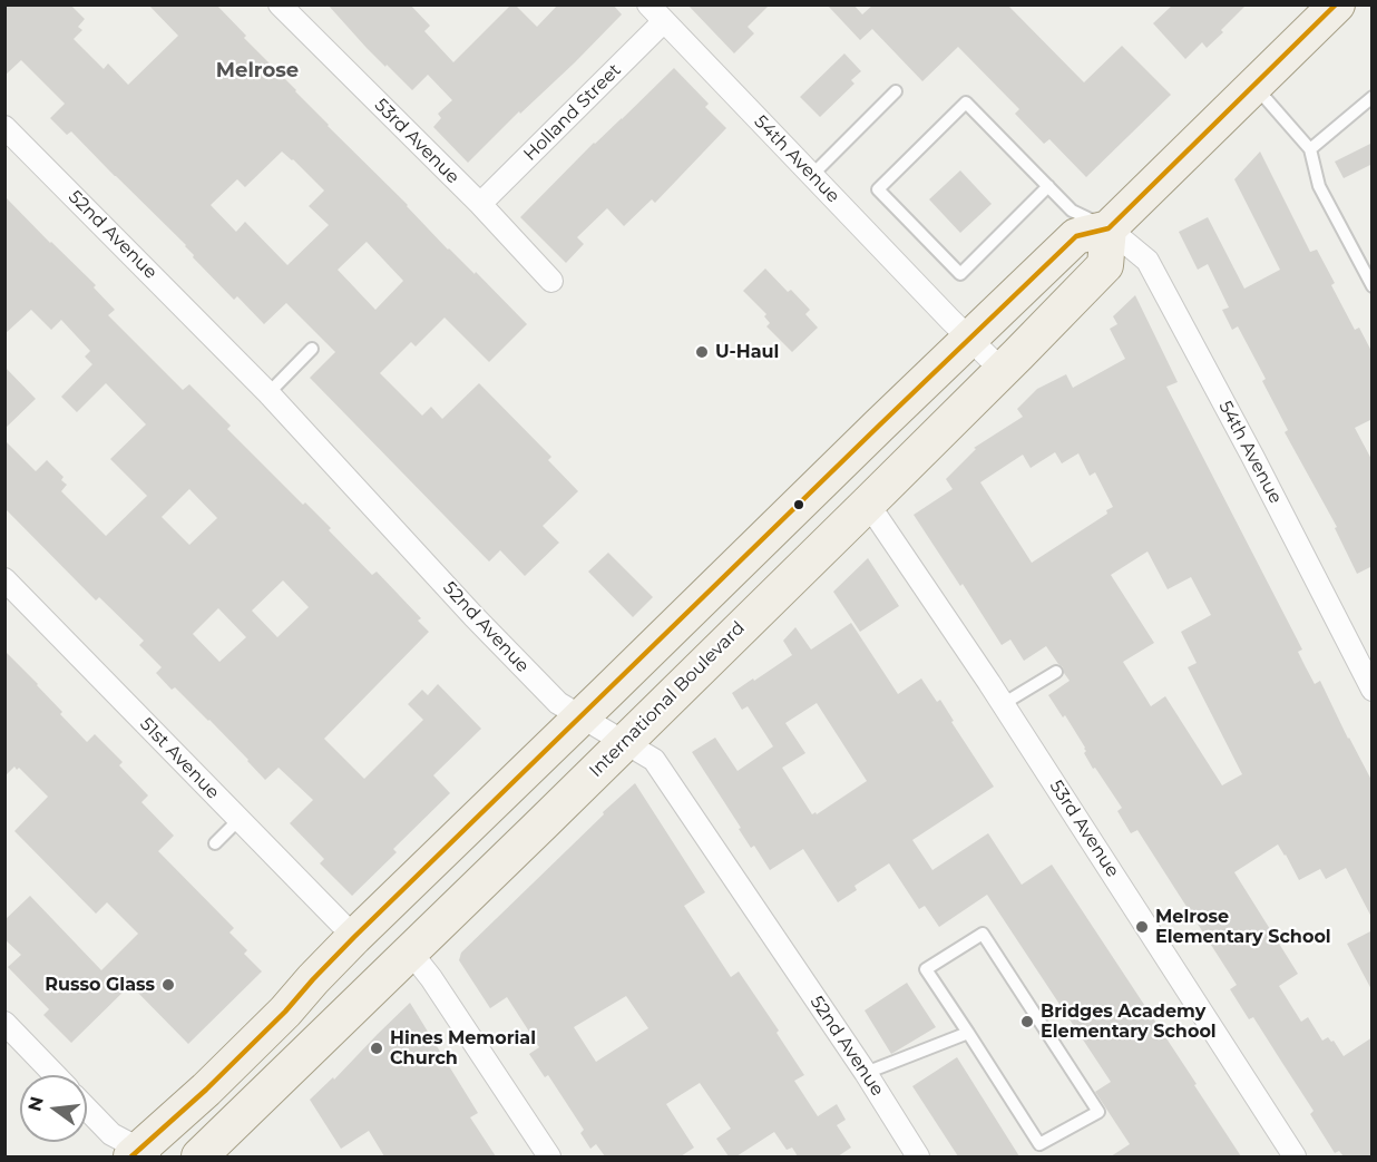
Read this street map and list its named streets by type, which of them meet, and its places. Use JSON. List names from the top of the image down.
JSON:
{
  "streets": {
    "main road": ["International Boulevard"],
    "street": [
      "Holland Street",
      "53rd Avenue",
      "54th Avenue",
      "52nd Avenue",
      "51st Avenue"
    ]
  },
  "crossings": [
    ["Holland Street", "53rd Avenue"],
    ["Holland Street", "54th Avenue"],
    ["53rd Avenue", "International Boulevard"],
    ["54th Avenue", "International Boulevard"],
    ["52nd Avenue", "International Boulevard"]
  ],
  "districts": ["Melrose"],
  "places": [
    "U-Haul",
    "Melrose Elementary School",
    "Russo Glass",
    "Bridges Academy Elementary School",
    "Hines Memorial Church"
  ],
  "north": "left"
}
